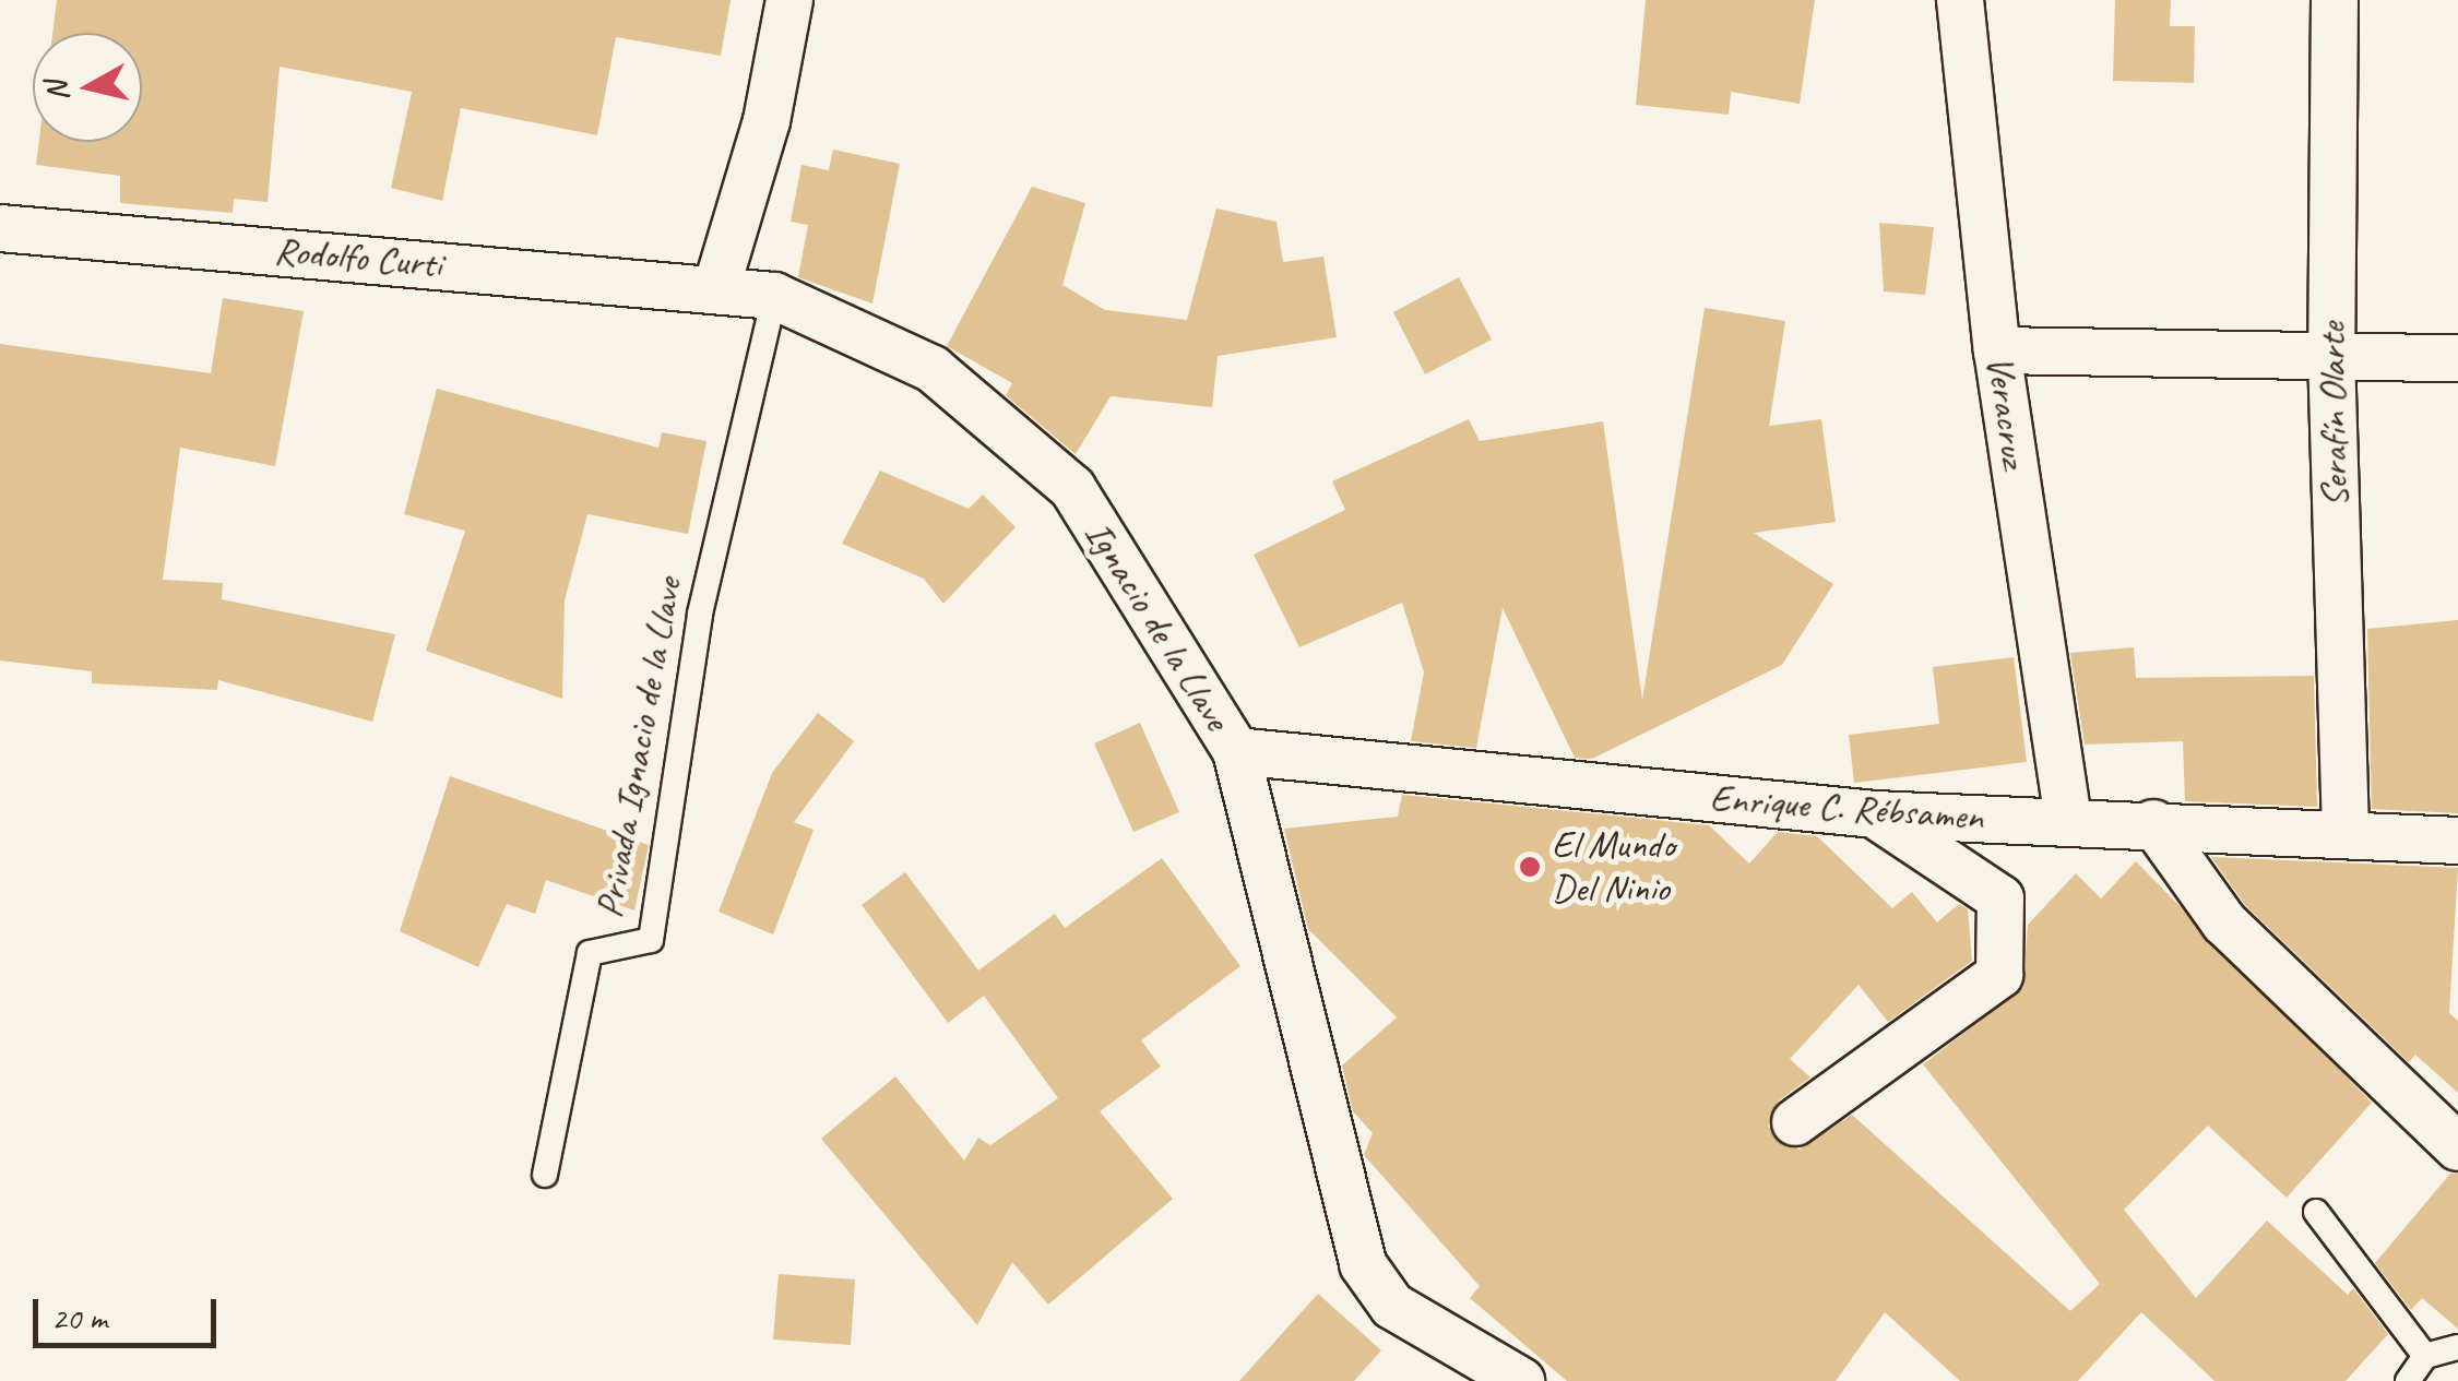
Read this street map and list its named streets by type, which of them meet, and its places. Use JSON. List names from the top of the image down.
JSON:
{
  "streets": {
    "street": [
      "Rodolfo Curti",
      "Veracruz",
      "Serafín Olarte",
      "Ignacio de la Llave",
      "Enrique C. Rébsamen"
    ],
    "lane": ["Privada Ignacio de la Llave"]
  },
  "crossings": [
    ["Rodolfo Curti", "Ignacio de la Llave"],
    ["Veracruz", "Enrique C. Rébsamen"],
    ["Serafín Olarte", "Enrique C. Rébsamen"],
    ["Ignacio de la Llave", "Privada Ignacio de la Llave"],
    ["Ignacio de la Llave", "Enrique C. Rébsamen"]
  ],
  "places": ["El Mundo Del Ninio"],
  "scale_bar": "20 m",
  "north": "left"
}
